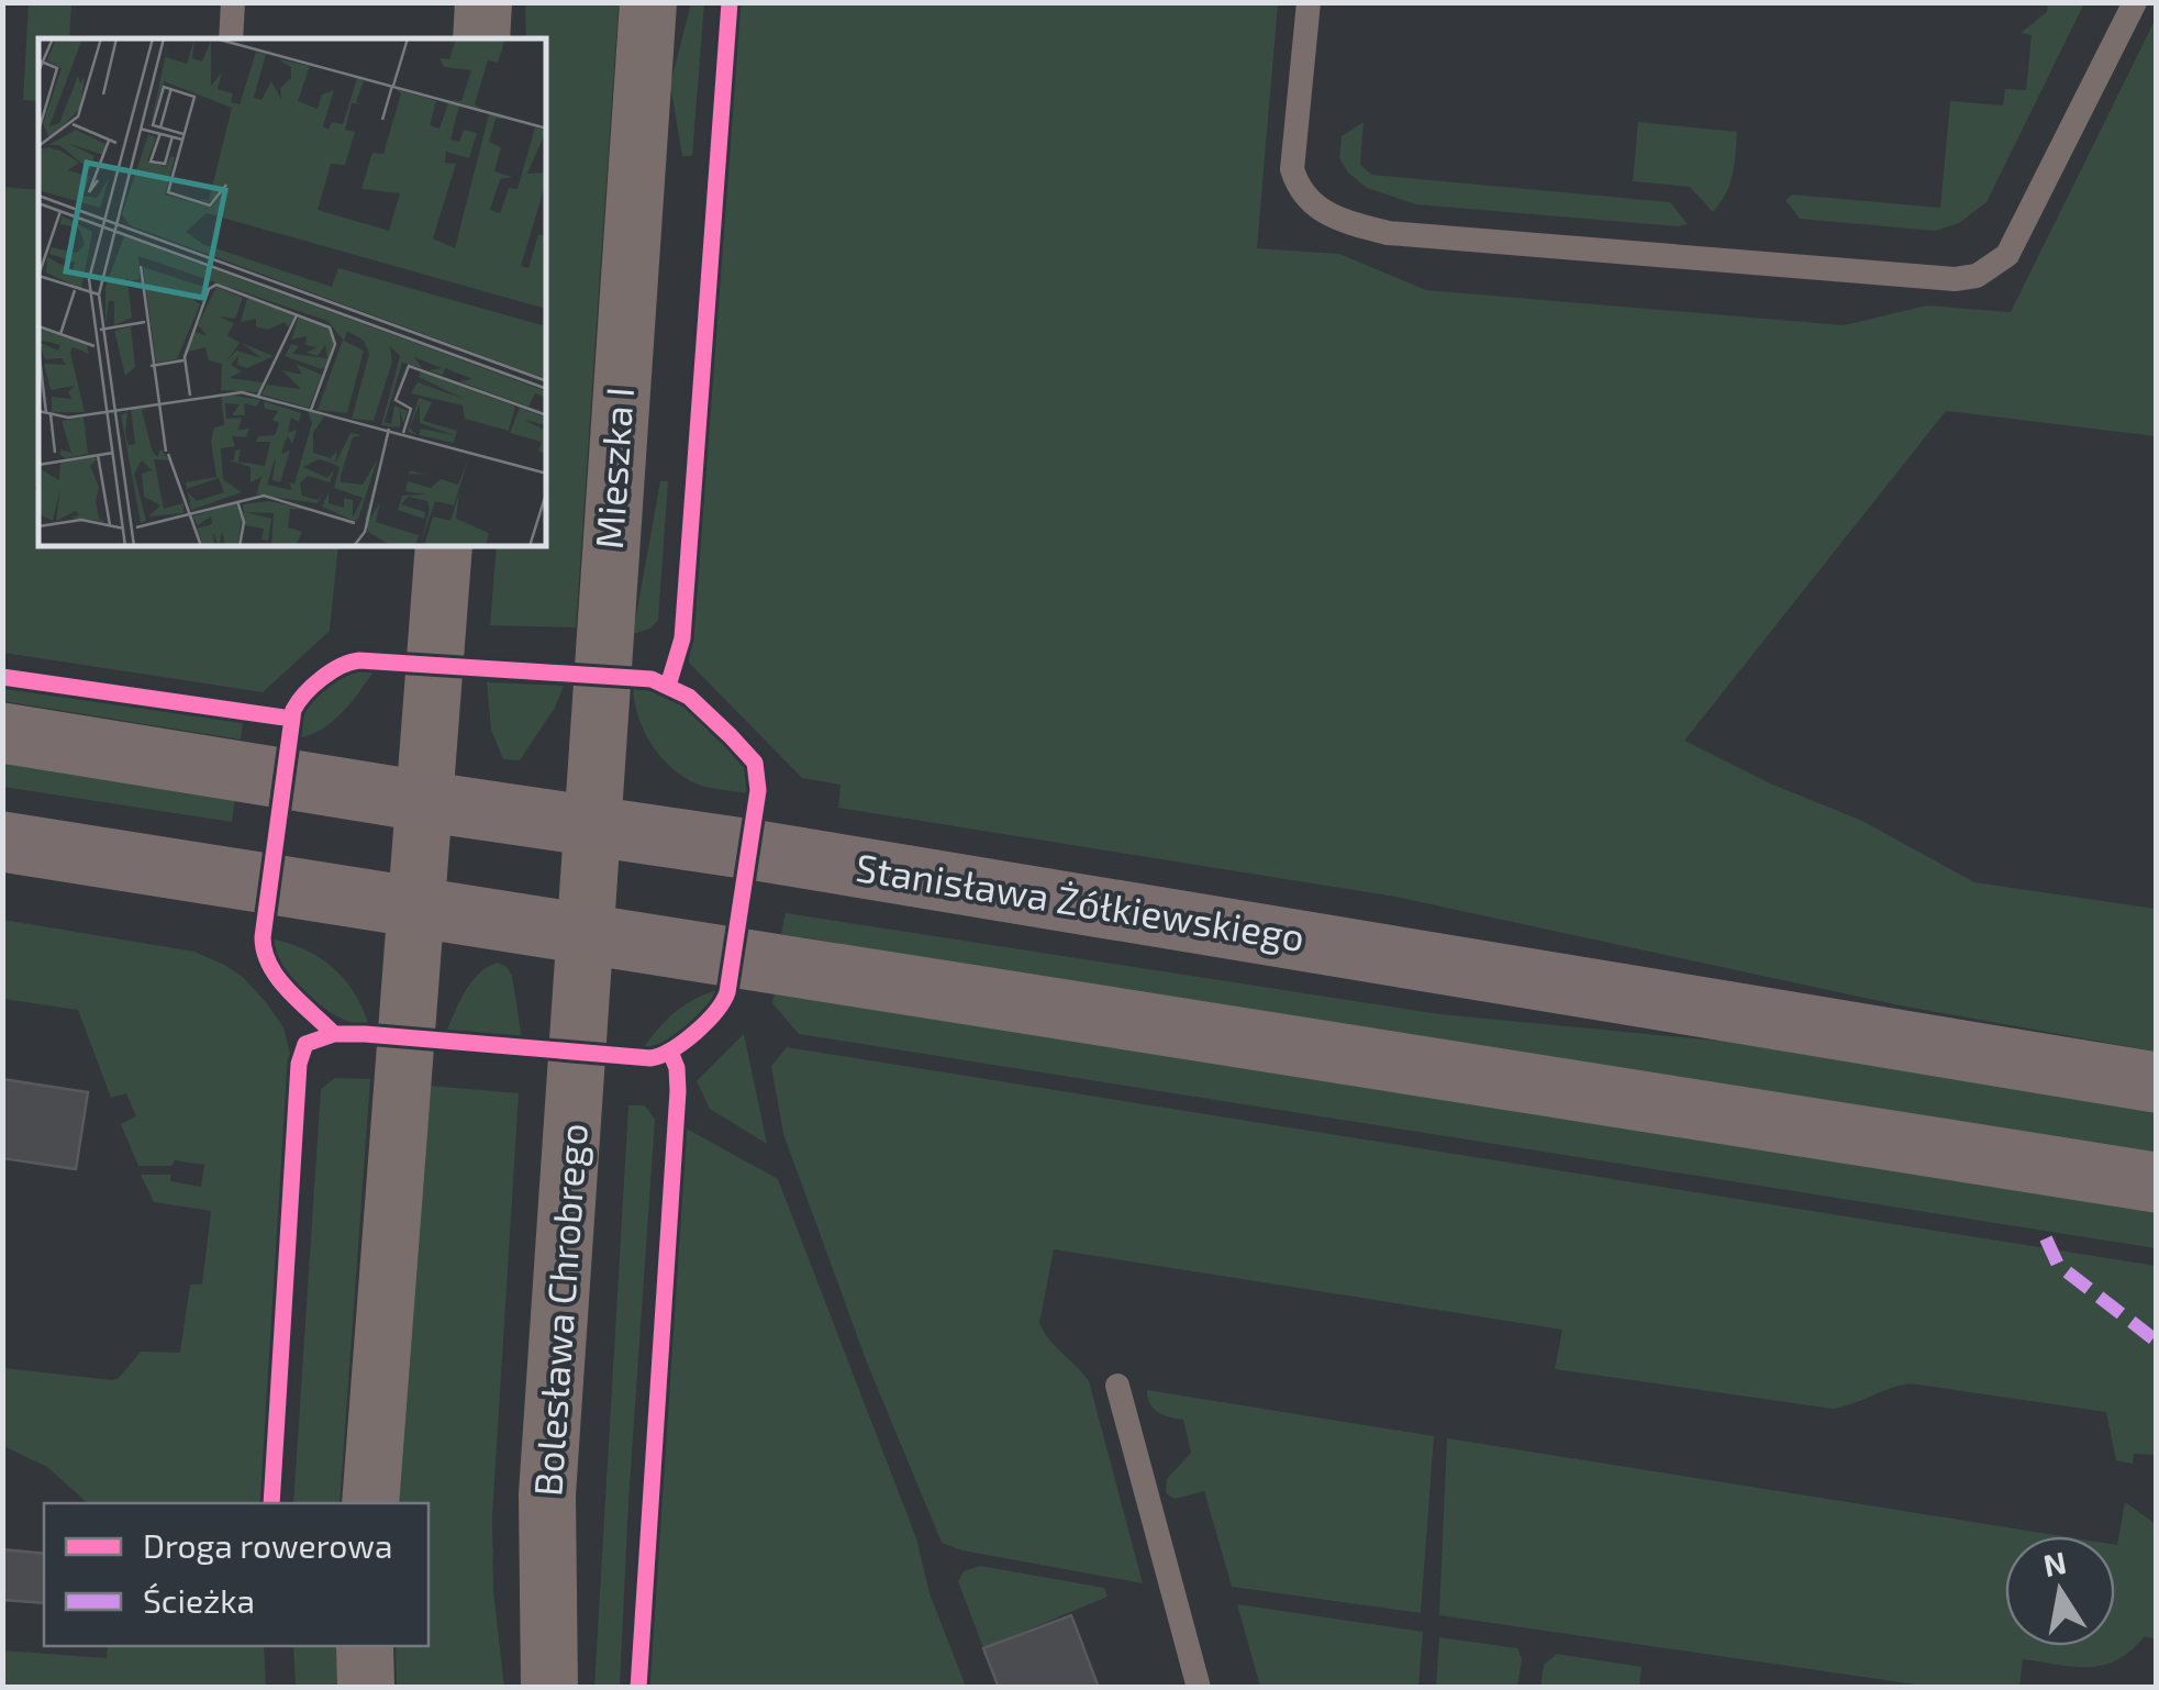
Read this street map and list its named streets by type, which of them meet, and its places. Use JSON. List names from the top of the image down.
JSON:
{
  "streets": {
    "main road": ["Stanisława Żółkiewskiego"],
    "street": ["Mieszka I", "Bolesława Chrobrego"]
  },
  "crossings": [
    ["Mieszka I", "Stanisława Żółkiewskiego"],
    ["Mieszka I", "Bolesława Chrobrego"]
  ],
  "legend": ["Droga rowerowa", "Ścieżka"],
  "north": "top"
}
